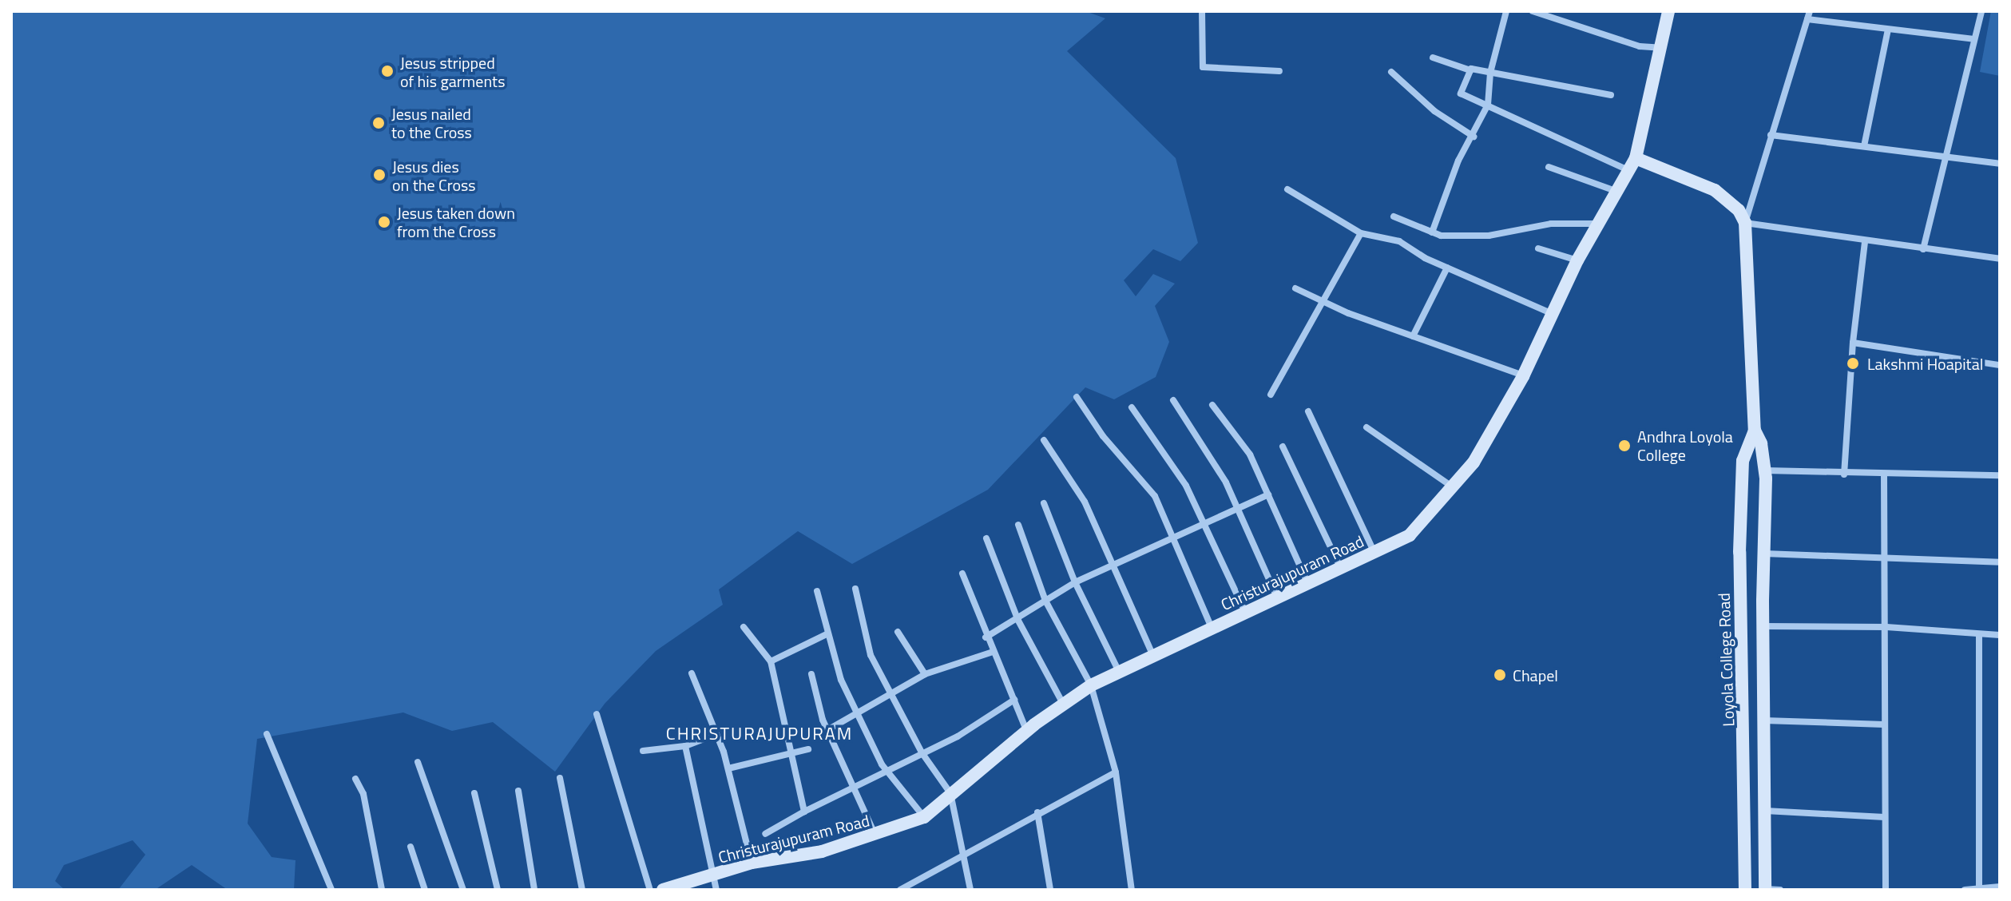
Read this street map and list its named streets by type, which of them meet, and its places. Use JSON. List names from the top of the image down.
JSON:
{
  "streets": {
    "street": ["Christurajupuram Road", "Loyola College Road"]
  },
  "districts": ["CHRISTURAJUPURAM"],
  "places": [
    "Jesus stripped of his garments",
    "Jesus nailed to the Cross",
    "Jesus dies on the Cross",
    "Jesus taken down from the Cross",
    "Lakshmi Hoapital",
    "Andhra Loyola College",
    "Chapel"
  ]
}
